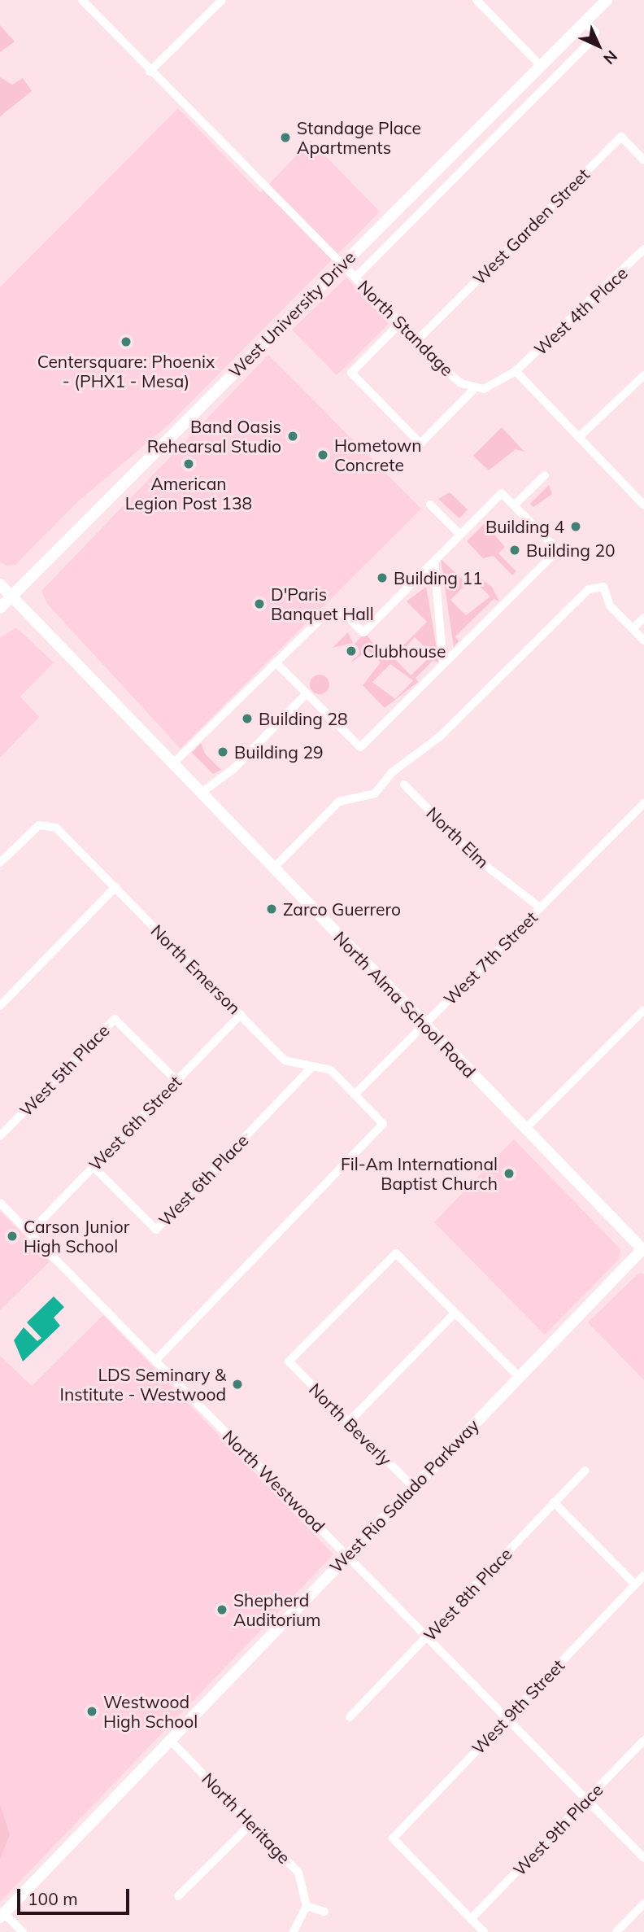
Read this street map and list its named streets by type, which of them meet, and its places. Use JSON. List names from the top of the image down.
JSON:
{
  "streets": {
    "main road": ["West University Drive", "North Alma School Road", "West Rio Salado Parkway"],
    "street": [
      "West Garden Street",
      "West 4th Place",
      "North Standage",
      "North Elm",
      "West 7th Street",
      "North Emerson",
      "West 5th Place",
      "West 6th Street",
      "West 6th Place",
      "North Beverly",
      "North Westwood",
      "West 8th Place",
      "West 9th Street",
      "North Heritage",
      "West 9th Place"
    ]
  },
  "crossings": [
    ["West Garden Street", "North Standage"],
    ["West University Drive", "North Standage"],
    ["West University Drive", "North Alma School Road"],
    ["North Elm", "West 7th Street"],
    ["West 7th Street", "North Emerson"],
    ["West 7th Street", "North Alma School Road"],
    ["North Emerson", "West 6th Street"],
    ["North Emerson", "West 6th Place"],
    ["North Alma School Road", "West Rio Salado Parkway"],
    ["West 5th Place", "West 6th Street"],
    ["West 6th Street", "West 6th Place"],
    ["West 6th Street", "North Westwood"],
    ["North Beverly", "West Rio Salado Parkway"],
    ["North Westwood", "West Rio Salado Parkway"],
    ["North Westwood", "West 8th Place"],
    ["North Westwood", "West 9th Street"],
    ["North Westwood", "West 9th Place"],
    ["West Rio Salado Parkway", "North Heritage"],
    ["West 9th Street", "West 9th Place"]
  ],
  "places": [
    "Standage Place Apartments",
    "Centersquare: Phoenix - (PHX1 - Mesa)",
    "Band Oasis Rehearsal Studio",
    "Hometown Concrete",
    "American Legion Post 138",
    "Building 4",
    "Building 20",
    "Building 11",
    "D'Paris Banquet Hall",
    "Clubhouse",
    "Building 28",
    "Building 29",
    "Zarco Guerrero",
    "Fil-Am International Baptist Church",
    "Carson Junior High School",
    "LDS Seminary & Institute - Westwood",
    "Shepherd Auditorium",
    "Westwood High School"
  ],
  "scale_bar": "100 m",
  "north": "bottom right"
}
